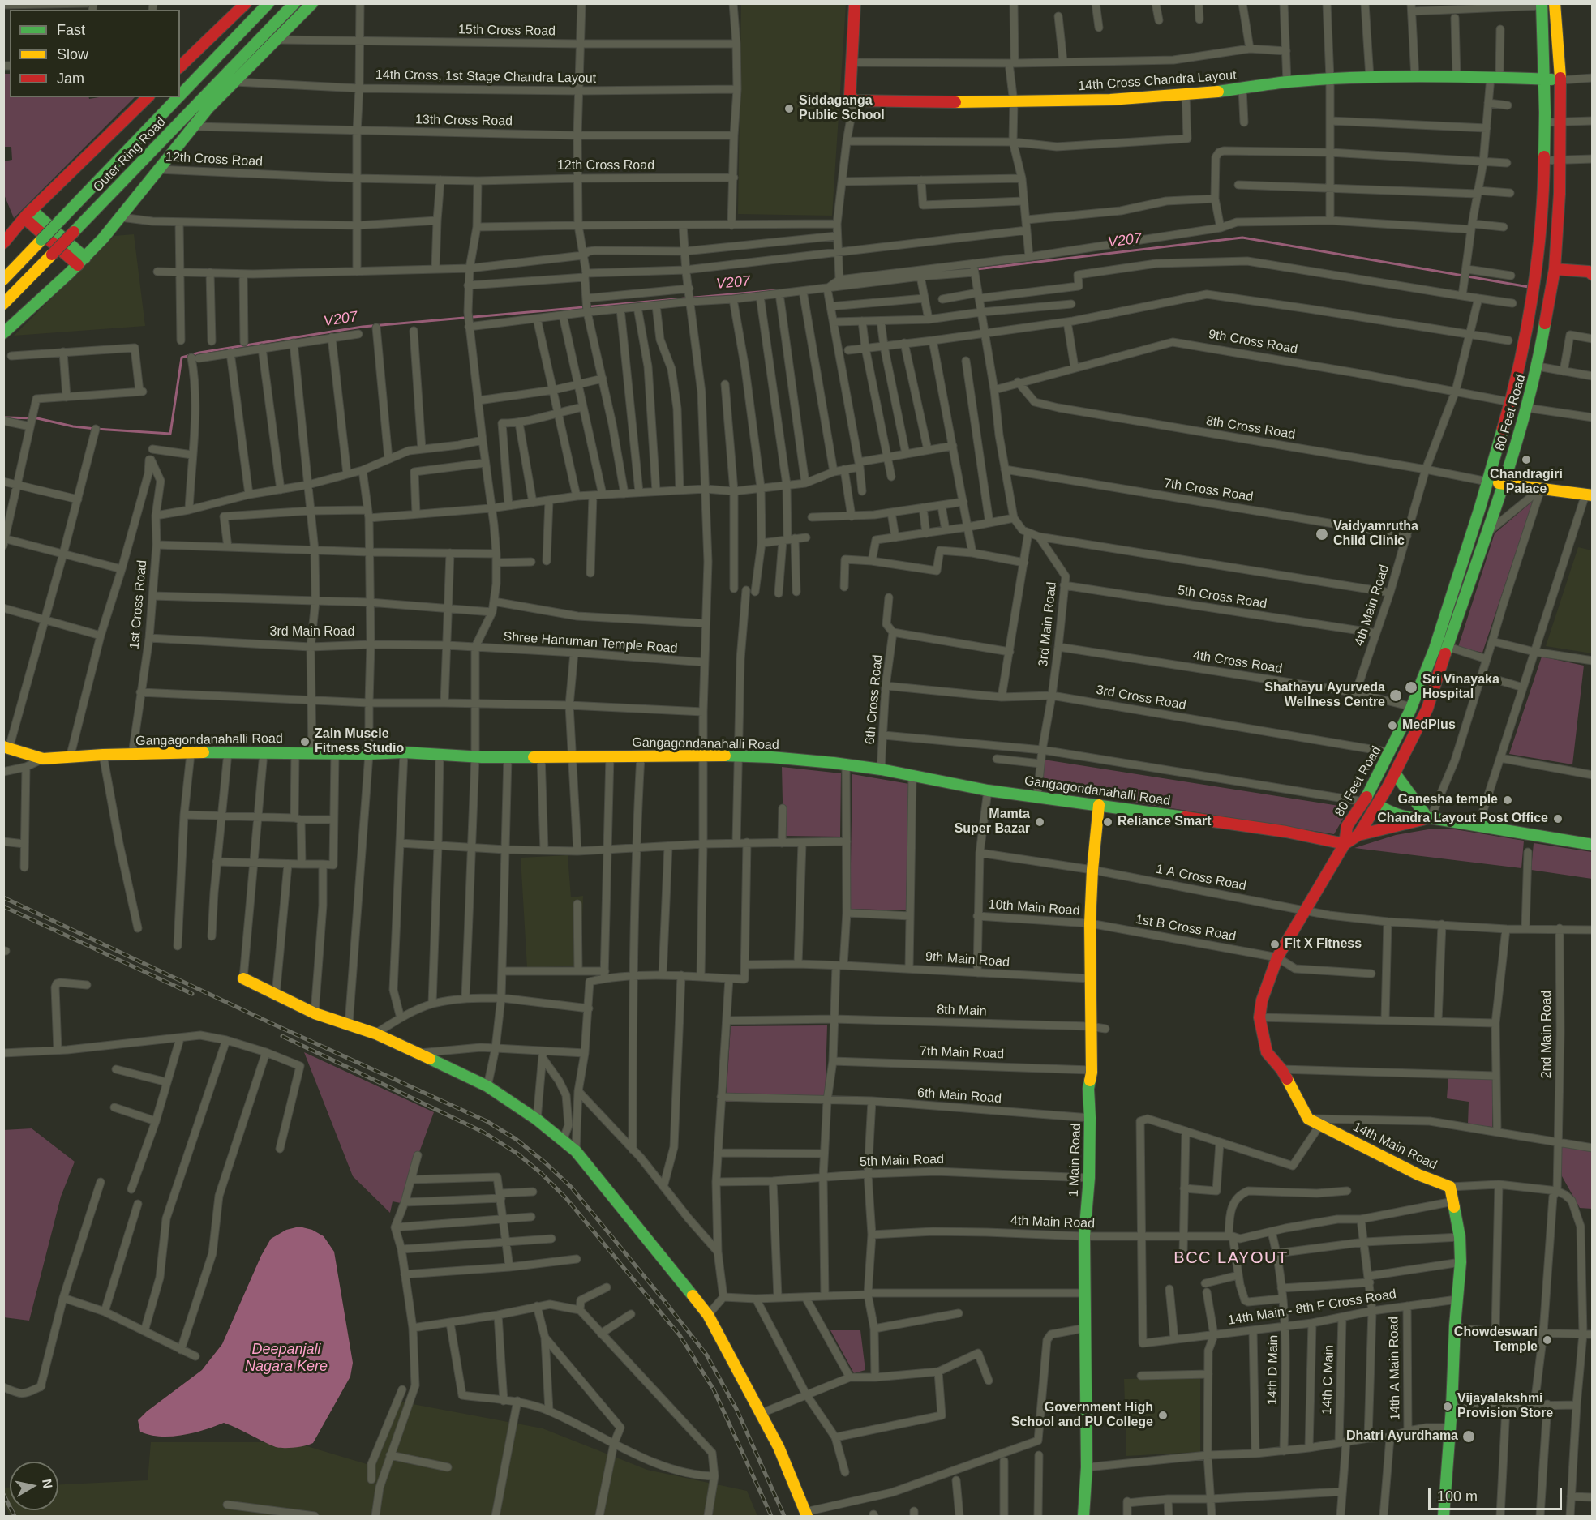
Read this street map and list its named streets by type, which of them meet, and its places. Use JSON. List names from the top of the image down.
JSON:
{
  "streets": {
    "main road": [
      "14th Cross Chandra Layout",
      "Outer Ring Road",
      "80 Feet Road",
      "Gangagondanahalli Road",
      "14th Main Road",
      "1 Main Road"
    ],
    "street": [
      "15th Cross Road",
      "14th Cross, 1st Stage Chandra Layout",
      "13th Cross Road",
      "12th Cross Road",
      "9th Cross Road",
      "8th Cross Road",
      "7th Cross Road",
      "5th Cross Road",
      "1st Cross Road",
      "4th Main Road",
      "3rd Main Road",
      "Shree Hanuman Temple Road",
      "4th Cross Road",
      "3rd Cross Road",
      "6th Cross Road",
      "1 A Cross Road",
      "10th Main Road",
      "1st B Cross Road",
      "9th Main Road",
      "8th Main",
      "2nd Main Road",
      "7th Main Road",
      "6th Main Road",
      "5th Main Road",
      "14th Main - 8th F Cross Road",
      "14th A Main Road",
      "14th D Main",
      "14th C Main"
    ]
  },
  "crossings": [
    ["14th Cross Chandra Layout", "80 Feet Road"],
    ["9th Cross Road", "80 Feet Road"],
    ["9th Cross Road", "8th Cross Road"],
    ["9th Cross Road", "4th Main Road"],
    ["80 Feet Road", "8th Cross Road"],
    ["80 Feet Road", "4th Cross Road"],
    ["80 Feet Road", "3rd Cross Road"],
    ["80 Feet Road", "Gangagondanahalli Road"],
    ["8th Cross Road", "4th Main Road"],
    ["7th Cross Road", "4th Main Road"],
    ["5th Cross Road", "4th Main Road"],
    ["5th Cross Road", "3rd Main Road"],
    ["1st Cross Road", "3rd Main Road"],
    ["1st Cross Road", "Gangagondanahalli Road"],
    ["4th Main Road", "4th Cross Road"],
    ["4th Main Road", "1 Main Road"],
    ["4th Main Road", "14th Main - 8th F Cross Road"],
    ["4th Main Road", "14th D Main"],
    ["3rd Main Road", "Shree Hanuman Temple Road"],
    ["3rd Main Road", "4th Cross Road"],
    ["3rd Main Road", "3rd Cross Road"],
    ["3rd Main Road", "Gangagondanahalli Road"],
    ["3rd Cross Road", "6th Cross Road"],
    ["6th Cross Road", "Gangagondanahalli Road"],
    ["Gangagondanahalli Road", "1 Main Road"],
    ["1 A Cross Road", "2nd Main Road"],
    ["1 A Cross Road", "1 Main Road"],
    ["10th Main Road", "1st B Cross Road"],
    ["10th Main Road", "1 Main Road"],
    ["1st B Cross Road", "1 Main Road"],
    ["9th Main Road", "1 Main Road"],
    ["8th Main", "1 Main Road"],
    ["7th Main Road", "1 Main Road"],
    ["6th Main Road", "1 Main Road"],
    ["1 Main Road", "5th Main Road"],
    ["14th Main - 8th F Cross Road", "14th A Main Road"],
    ["14th Main - 8th F Cross Road", "14th D Main"],
    ["14th Main - 8th F Cross Road", "14th C Main"]
  ],
  "districts": ["BCC LAYOUT"],
  "water": ["V207", "Deepanjali Nagara Kere"],
  "places": [
    "Siddaganga Public School",
    "Chandragiri Palace",
    "Vaidyamrutha Child Clinic",
    "Sri Vinayaka Hospital",
    "Shathayu Ayurveda Wellness Centre",
    "MedPlus",
    "Zain Muscle Fitness Studio",
    "Ganesha temple",
    "Chandra Layout Post Office",
    "Mamta Super Bazar",
    "Reliance Smart",
    "Fit X Fitness",
    "Chowdeswari Temple",
    "Vijayalakshmi Provision Store",
    "Government High School and PU College",
    "Dhatri Ayurdhama"
  ],
  "legend": ["Fast", "Slow", "Jam"],
  "scale_bar": "100 m",
  "north": "right"
}
